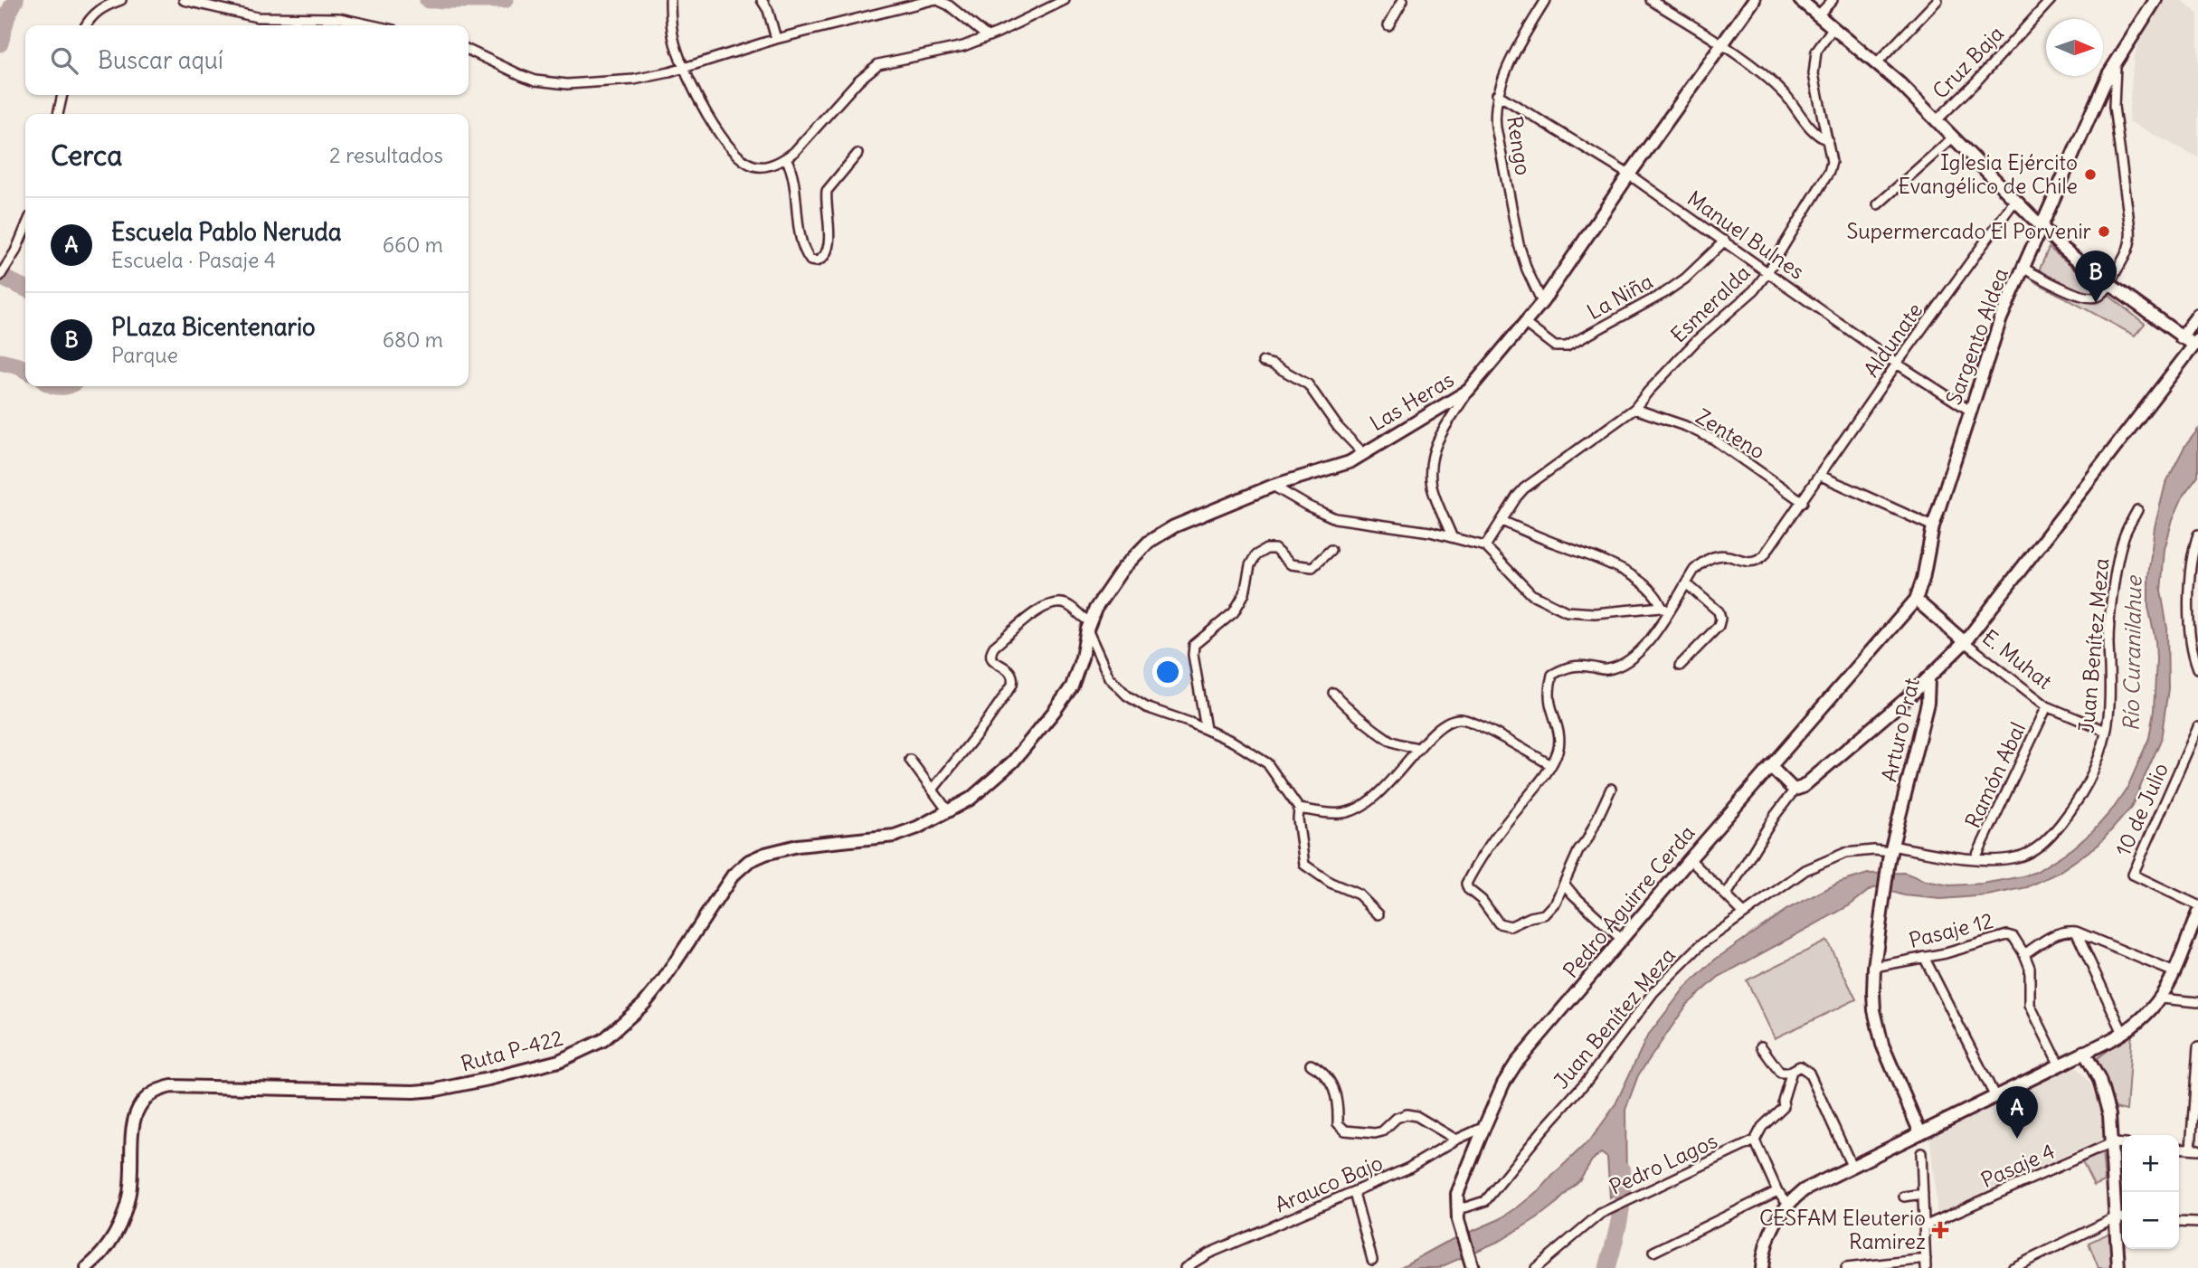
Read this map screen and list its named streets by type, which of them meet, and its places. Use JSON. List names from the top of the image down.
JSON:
{
  "streets": {
    "street": [
      "Cruz Baja",
      "Rengo",
      "Manuel Bulnes",
      "La Niña",
      "Esmeralda",
      "Sargento Aldea",
      "Aldunate",
      "Las Heras",
      "Zenteno",
      "Juan Benítez Meza",
      "E. Muhat",
      "Arturo Prat",
      "Ramón Abal",
      "10 de Julio",
      "Pedro Aguirre Cerda",
      "Pasaje 12",
      "Ruta P-422",
      "Pedro Lagos",
      "Pasaje 4",
      "Arauco Bajo"
    ]
  },
  "crossings": [
    ["Rengo", "Manuel Bulnes"],
    ["Rengo", "Las Heras"],
    ["Manuel Bulnes", "La Niña"],
    ["Manuel Bulnes", "Esmeralda"],
    ["Manuel Bulnes", "Sargento Aldea"],
    ["Manuel Bulnes", "Aldunate"],
    ["Manuel Bulnes", "Las Heras"],
    ["La Niña", "Las Heras"],
    ["Esmeralda", "Zenteno"],
    ["Sargento Aldea", "E. Muhat"],
    ["Sargento Aldea", "Pedro Aguirre Cerda"],
    ["Aldunate", "Zenteno"],
    ["Las Heras", "Ruta P-422"],
    ["Juan Benítez Meza", "E. Muhat"],
    ["Juan Benítez Meza", "Arturo Prat"],
    ["Juan Benítez Meza", "Ramón Abal"],
    ["Juan Benítez Meza", "Pedro Aguirre Cerda"],
    ["E. Muhat", "Arturo Prat"],
    ["E. Muhat", "Ramón Abal"],
    ["E. Muhat", "Pedro Aguirre Cerda"],
    ["Arturo Prat", "Pasaje 12"],
    ["Pedro Aguirre Cerda", "Arauco Bajo"]
  ],
  "water": ["Río Curanilahue"],
  "places": {
    "other": ["Iglesia Ejército Evangélico de Chile", "Supermercado El Porvenir"],
    "health": ["CESFAM Eleuterio Ramirez"]
  },
  "north": "right",
  "page": {
    "search": "Buscar aquí",
    "heading": ["Cerca", "2 resultados"],
    "list": [
      {
        "mark": "A",
        "name": "Escuela Pablo Neruda",
        "note": "Escuela · Pasaje 4",
        "value": "660 m"
      },
      {
        "mark": "B",
        "name": "PLaza Bicentenario",
        "note": "Parque",
        "value": "680 m"
      }
    ],
    "pins": ["B", "A"],
    "map_buttons": ["+", "−"]
  }
}
